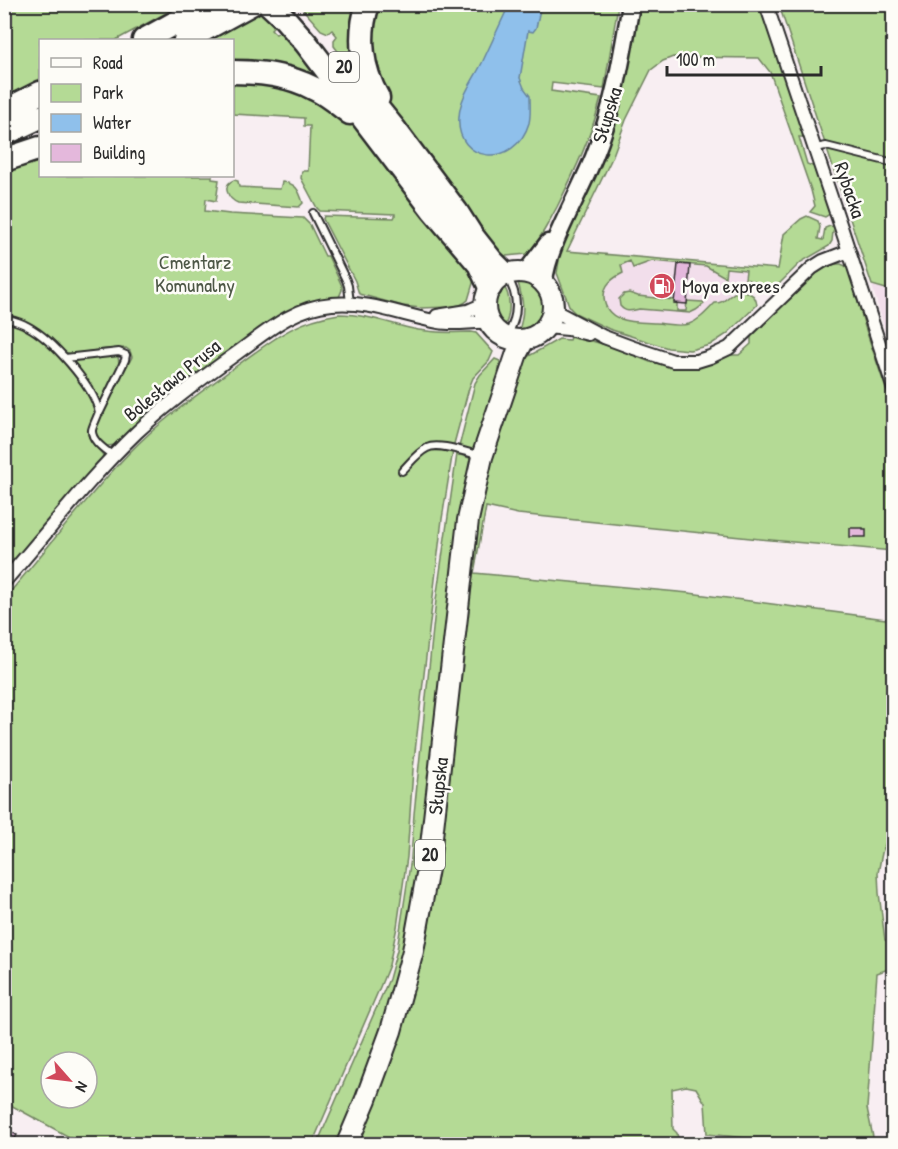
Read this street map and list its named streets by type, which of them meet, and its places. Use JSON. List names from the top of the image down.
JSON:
{
  "streets": {
    "highway": ["20"],
    "main road": ["Słupska"],
    "street": ["Rybacka", "Bolesława Prusa"]
  },
  "crossings": [
    ["20", "Słupska"],
    ["20", "Bolesława Prusa"],
    ["Słupska", "Bolesława Prusa"]
  ],
  "parks": ["Cmentarz Komunalny"],
  "places": {
    "fuel station": ["Moya exprees"]
  },
  "legend": [
    "Road",
    "Park",
    "Water",
    "Building"
  ],
  "scale_bar": "100 m",
  "north": "bottom right"
}
